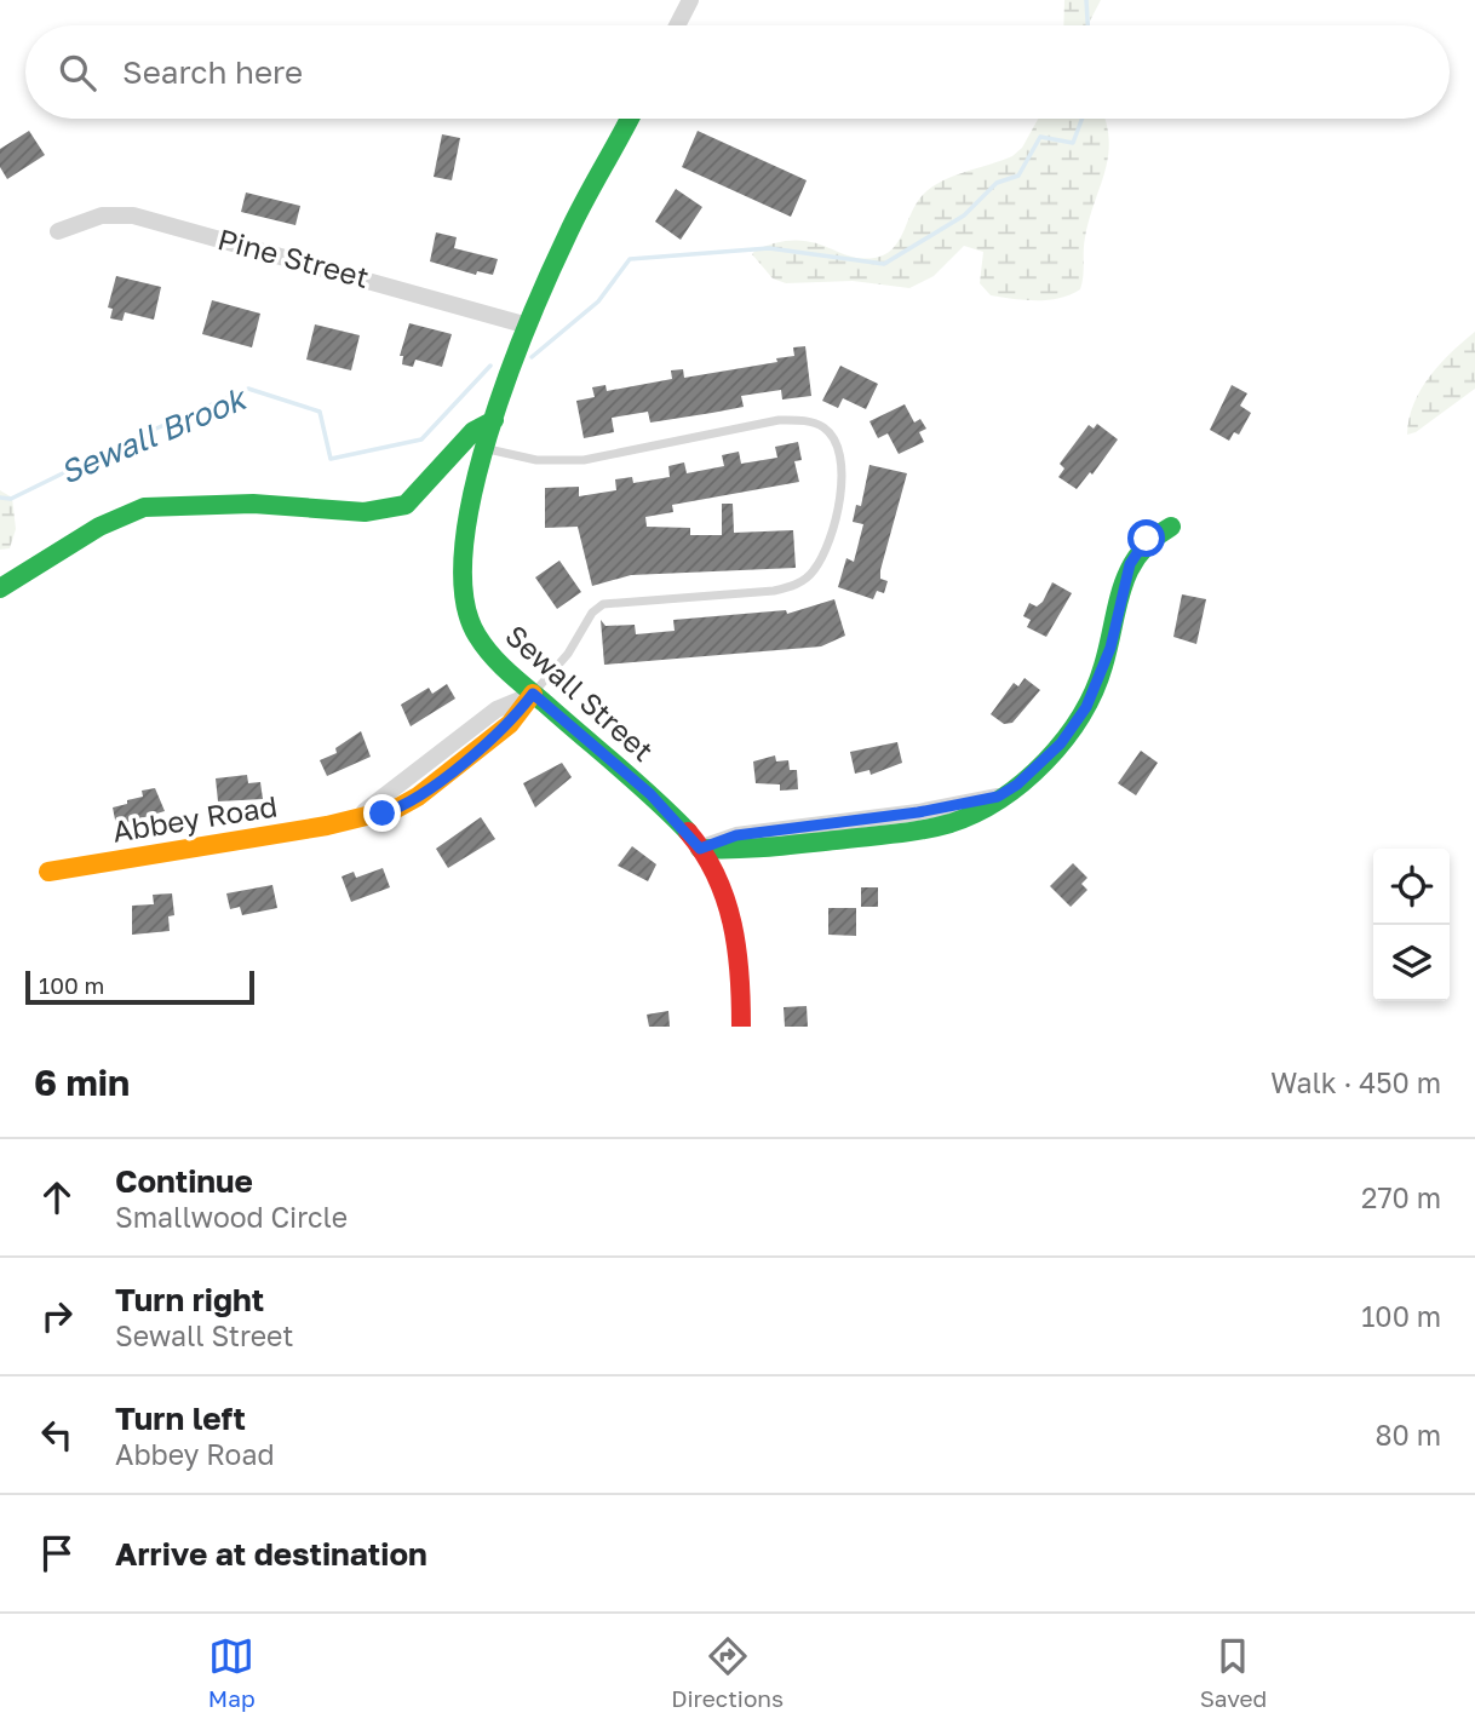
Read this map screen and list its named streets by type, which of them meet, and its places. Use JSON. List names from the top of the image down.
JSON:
{
  "streets": {
    "street": ["Pine Street", "Sewall Street", "Abbey Road"]
  },
  "crossings": [
    ["Pine Street", "Sewall Street"],
    ["Sewall Street", "Abbey Road"]
  ],
  "water": ["Sewall Brook"],
  "scale_bar": "100 m",
  "page": {
    "search": "Search here",
    "scale": "100 m",
    "heading": ["6 min", "Walk · 450 m"],
    "list": [
      ["Continue", "Smallwood Circle", "270 m"],
      ["Turn right", "Sewall Street", "100 m"],
      ["Turn left", "Abbey Road", "80 m"],
      "Arrive at destination"
    ],
    "nav": ["Map", "Directions", "Saved"]
  }
}
